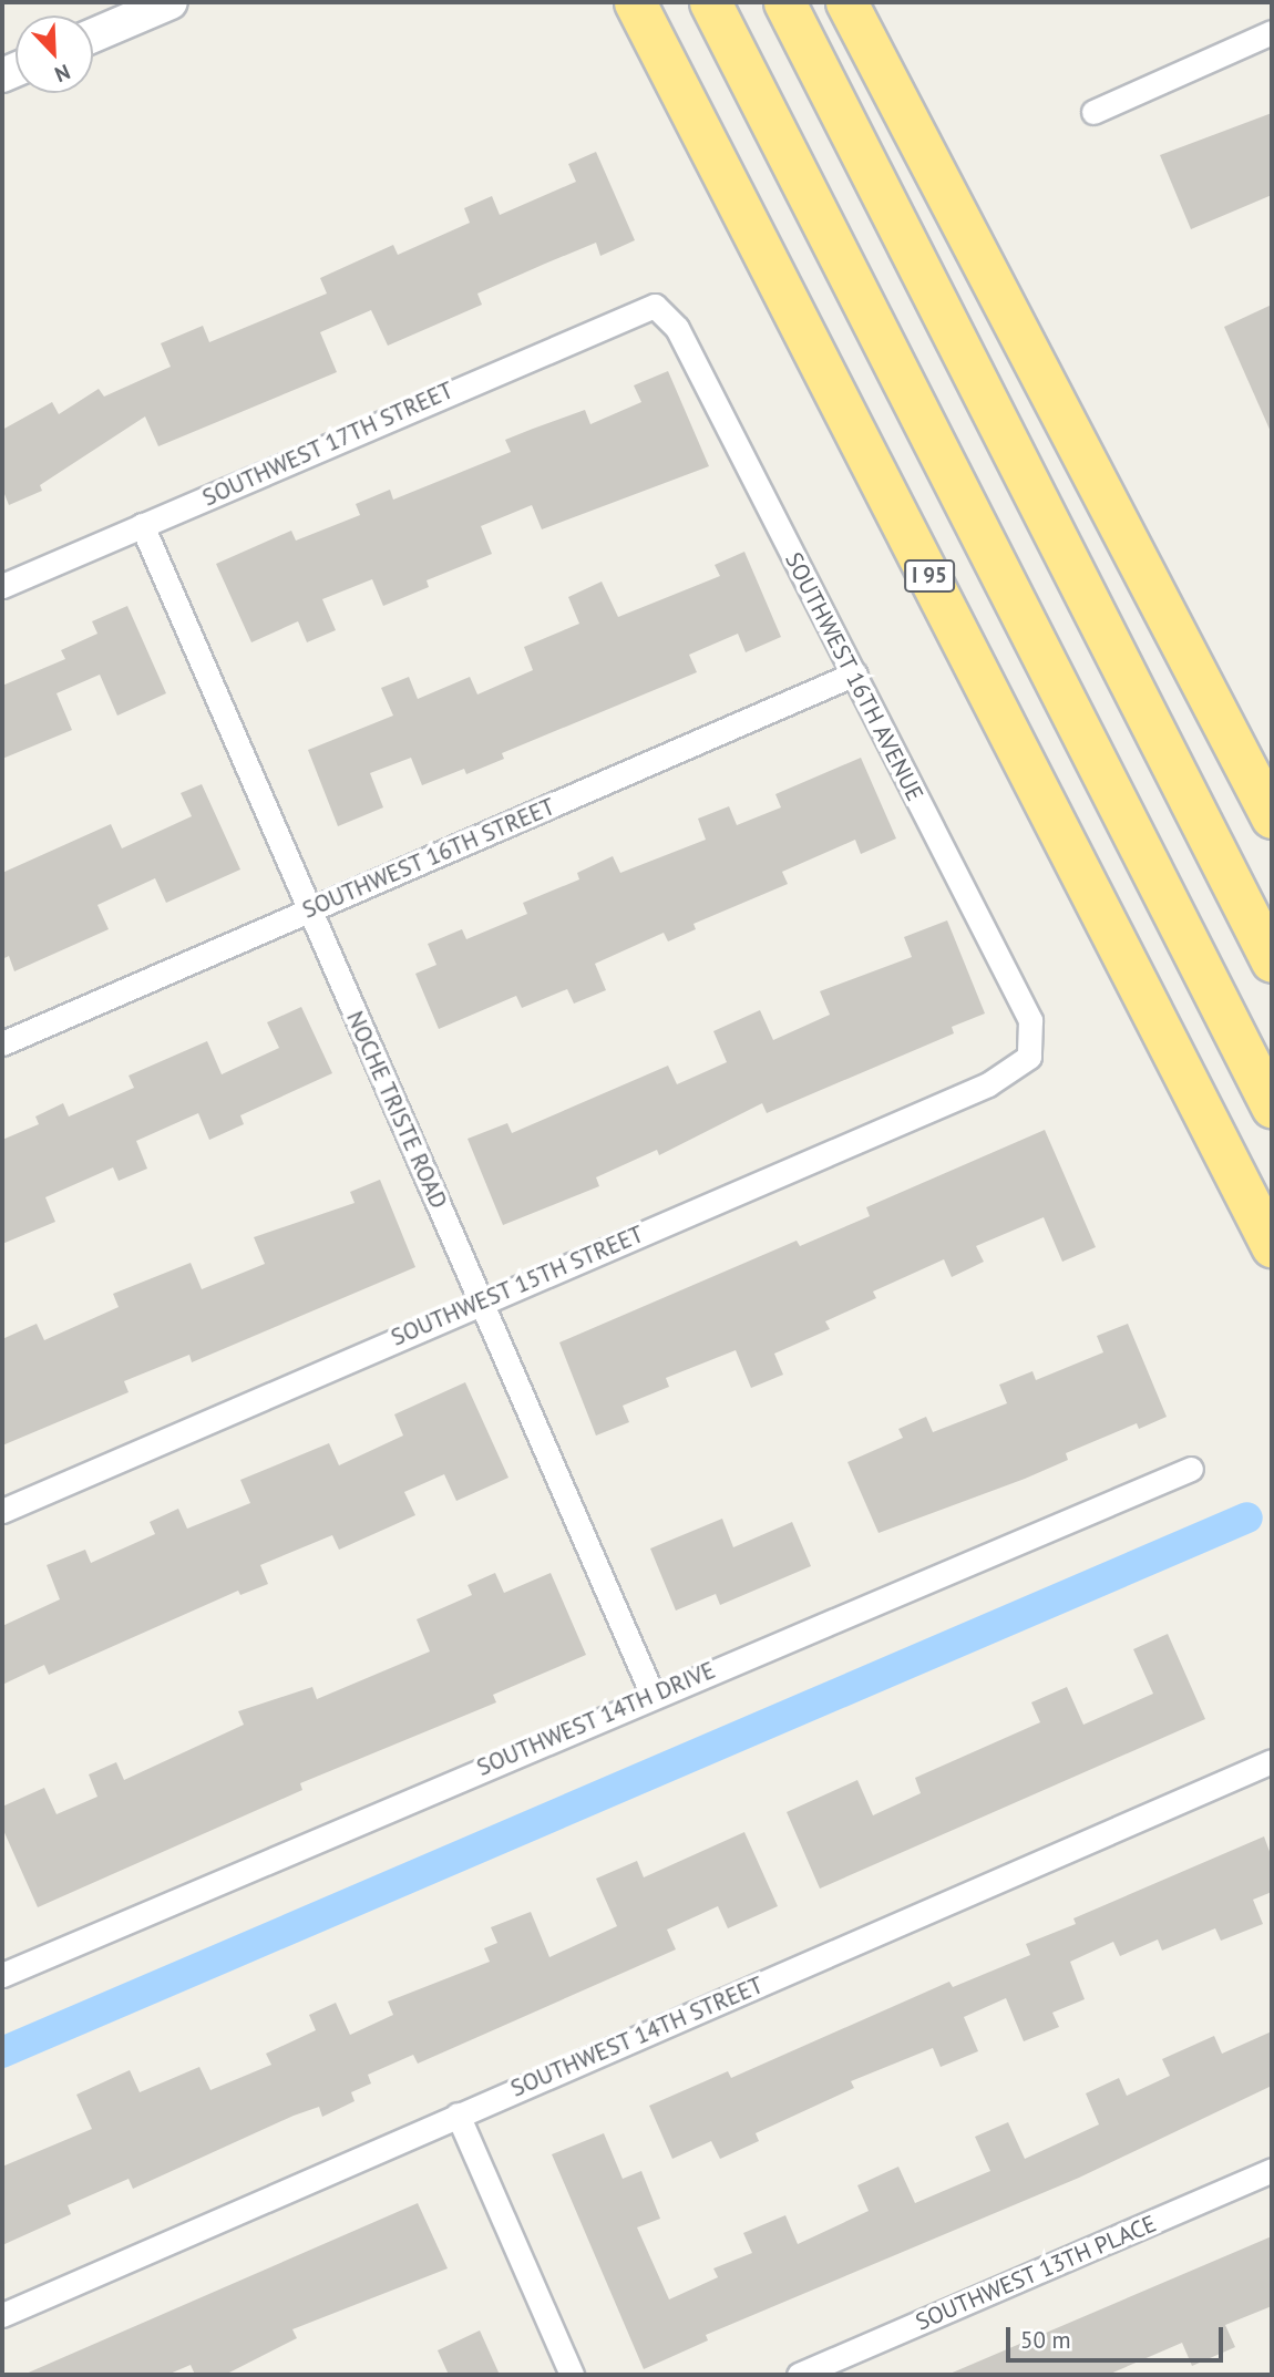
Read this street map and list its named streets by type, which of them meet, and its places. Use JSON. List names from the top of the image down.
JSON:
{
  "streets": {
    "highway": ["I 95"],
    "street": [
      "SOUTHWEST 17TH STREET",
      "SOUTHWEST 16TH AVENUE",
      "SOUTHWEST 16TH STREET",
      "NOCHE TRISTE ROAD",
      "SOUTHWEST 15TH STREET",
      "SOUTHWEST 14TH DRIVE",
      "SOUTHWEST 14TH STREET",
      "SOUTHWEST 13TH PLACE"
    ]
  },
  "crossings": [
    ["SOUTHWEST 17TH STREET", "SOUTHWEST 16TH AVENUE"],
    ["SOUTHWEST 17TH STREET", "NOCHE TRISTE ROAD"],
    ["SOUTHWEST 16TH AVENUE", "SOUTHWEST 16TH STREET"],
    ["SOUTHWEST 16TH AVENUE", "SOUTHWEST 15TH STREET"],
    ["SOUTHWEST 16TH STREET", "NOCHE TRISTE ROAD"],
    ["NOCHE TRISTE ROAD", "SOUTHWEST 15TH STREET"],
    ["NOCHE TRISTE ROAD", "SOUTHWEST 14TH DRIVE"]
  ],
  "scale_bar": "50 m",
  "north": "bottom right"
}
